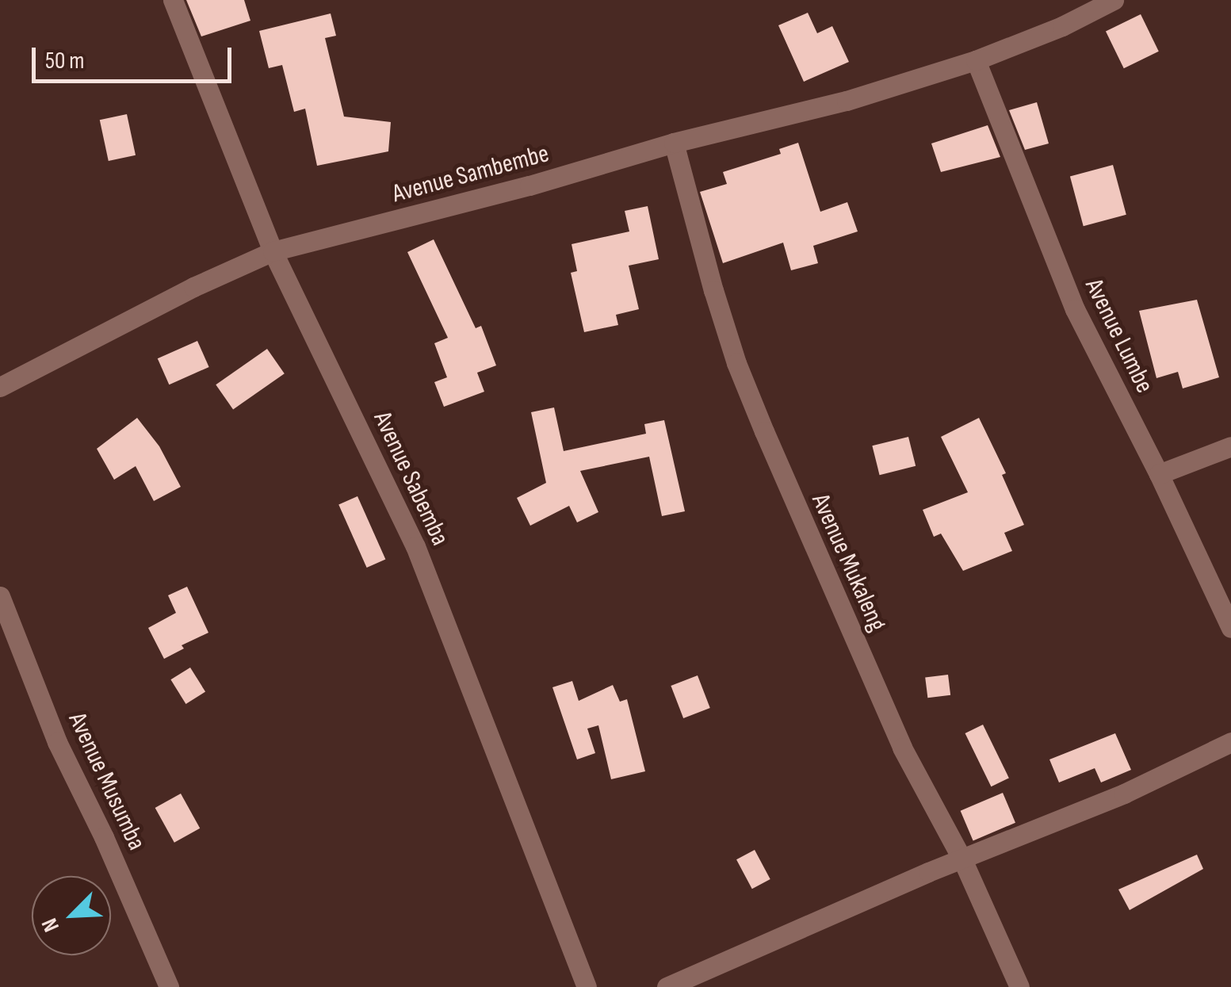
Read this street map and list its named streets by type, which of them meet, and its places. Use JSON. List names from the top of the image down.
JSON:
{
  "streets": {
    "street": [
      "Avenue Sambembe",
      "Avenue Lumbe",
      "Avenue Sabemba",
      "Avenue Mukaleng",
      "Avenue Musumba"
    ]
  },
  "crossings": [
    ["Avenue Sambembe", "Avenue Lumbe"],
    ["Avenue Sambembe", "Avenue Sabemba"],
    ["Avenue Sambembe", "Avenue Mukaleng"]
  ],
  "scale_bar": "50 m",
  "north": "bottom left"
}
